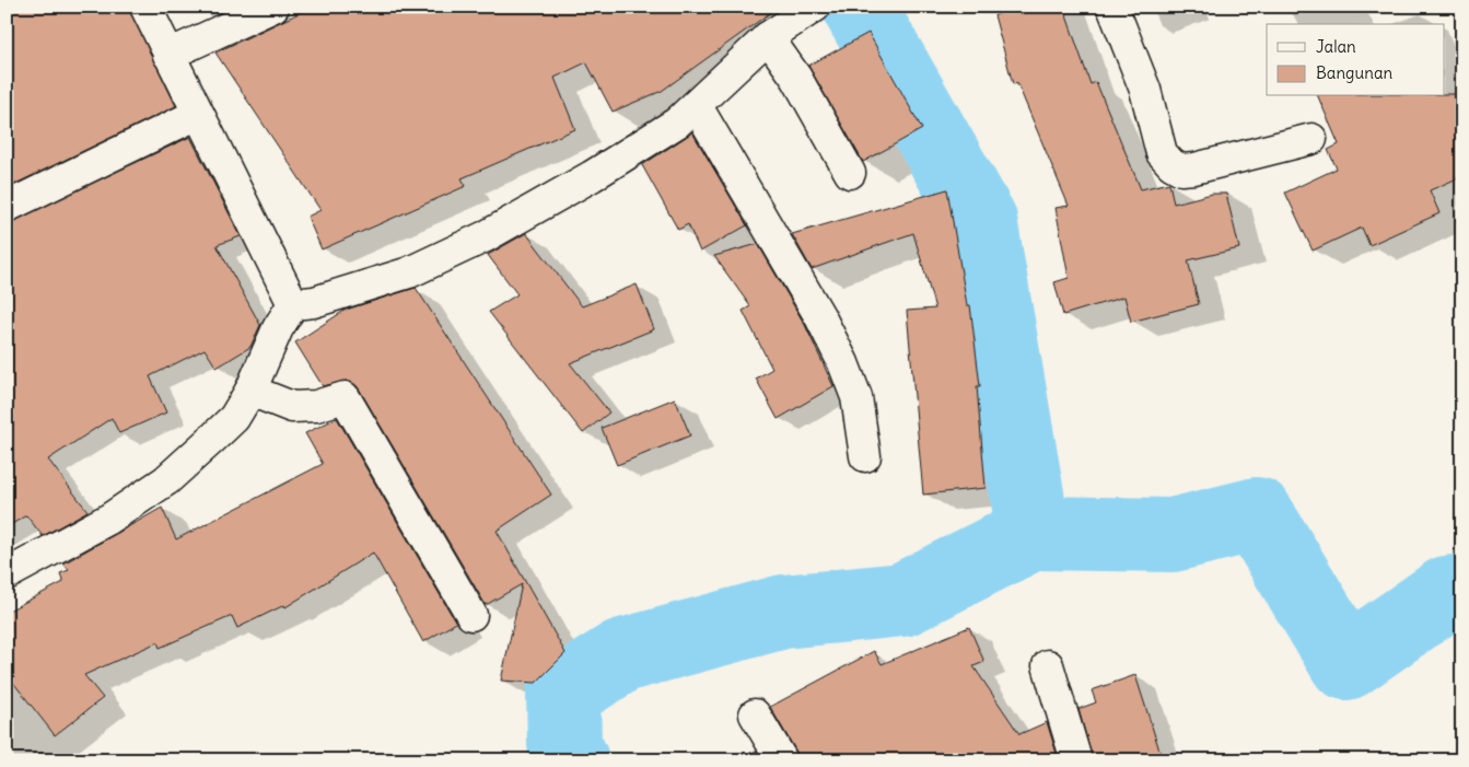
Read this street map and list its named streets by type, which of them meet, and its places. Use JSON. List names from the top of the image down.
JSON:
{
  "legend": ["Jalan", "Bangunan"]
}
